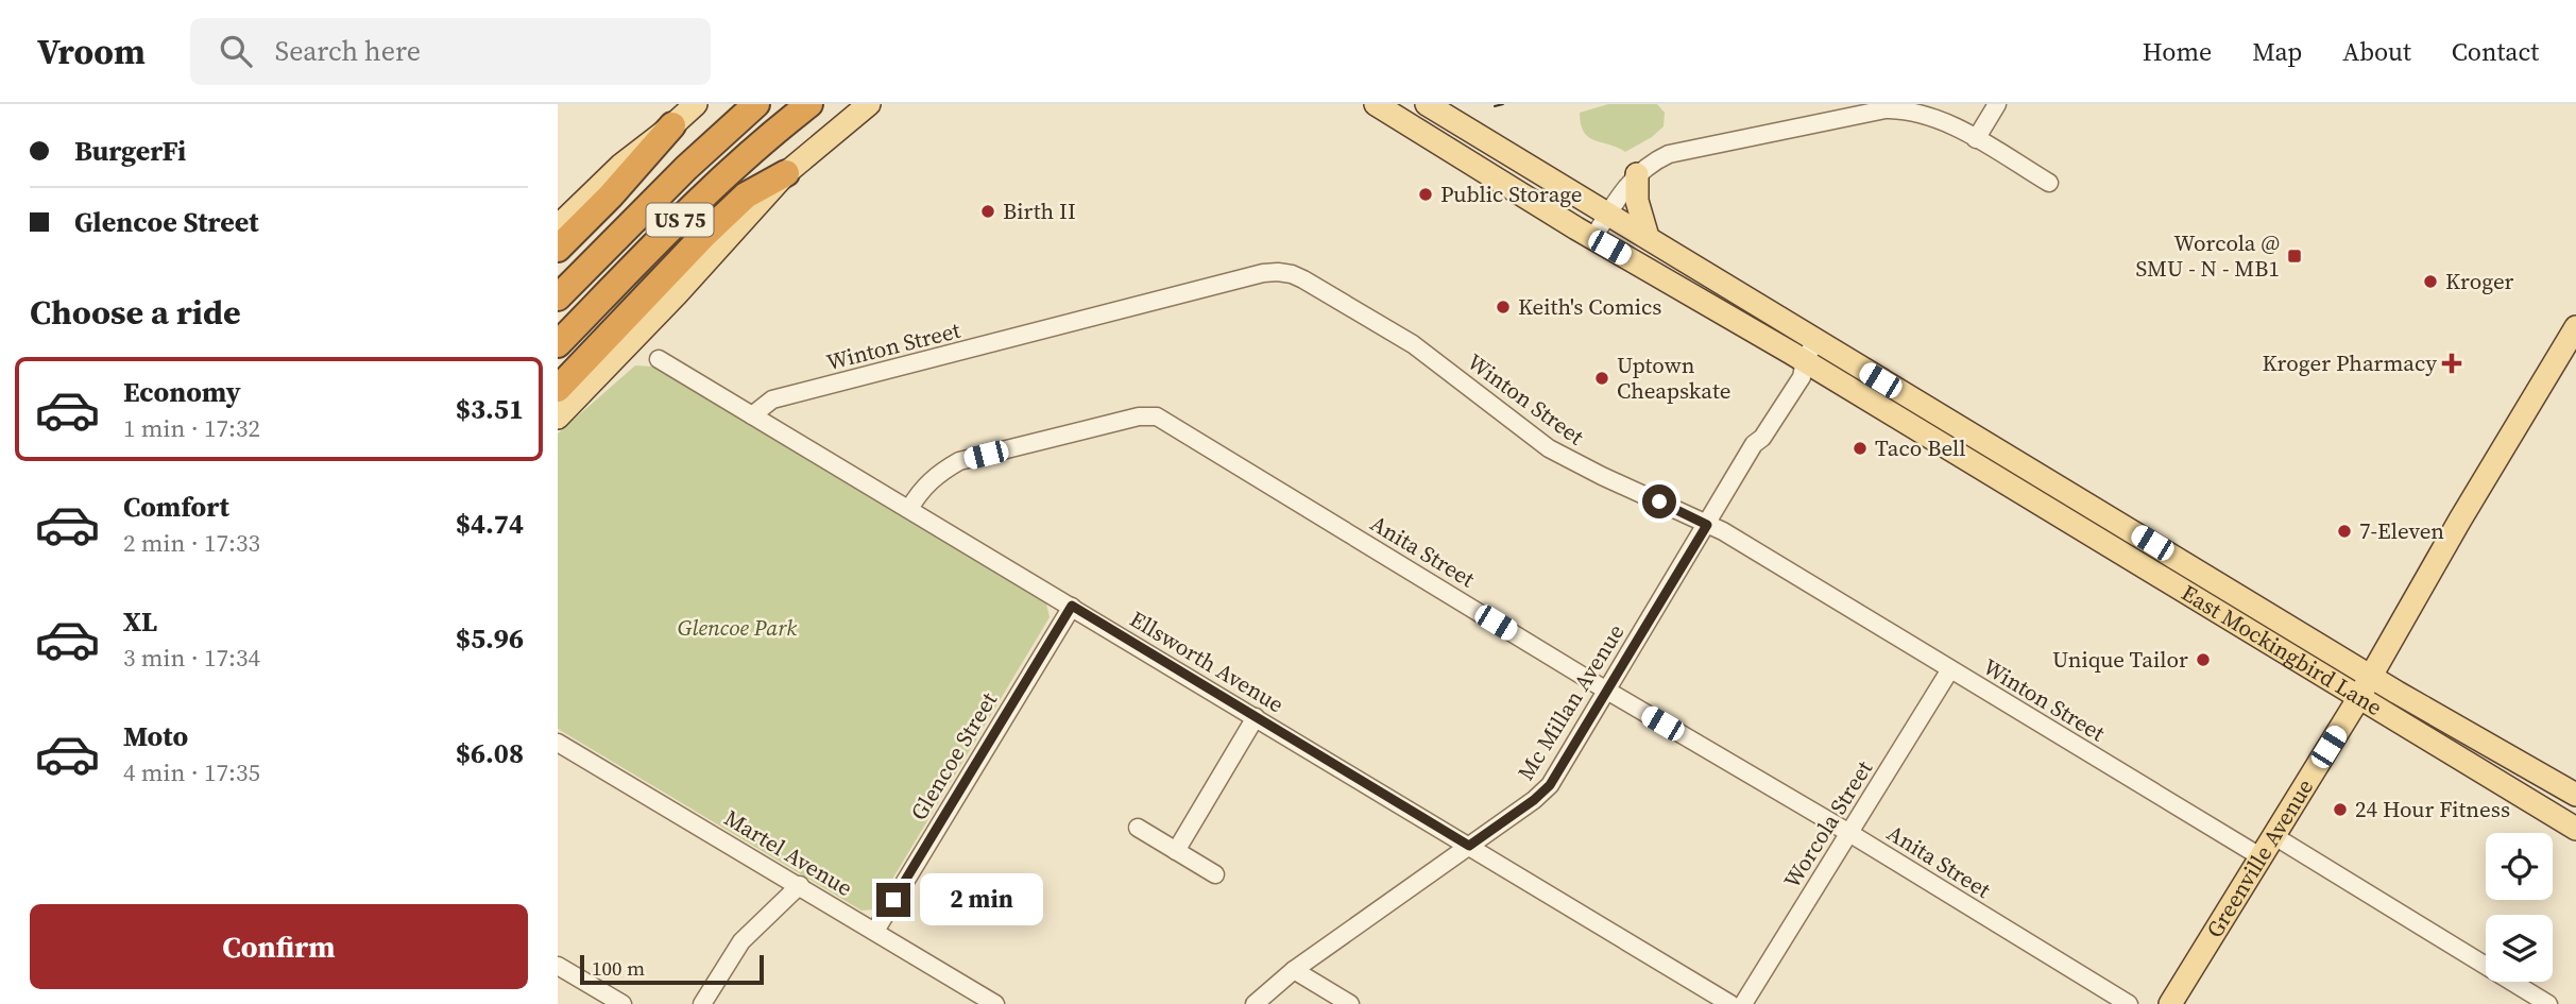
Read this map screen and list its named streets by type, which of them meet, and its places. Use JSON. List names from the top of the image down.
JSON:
{
  "streets": {
    "highway": ["US 75"],
    "main road": ["East Mockingbird Lane", "Greenville Avenue"],
    "street": [
      "Winton Street",
      "Anita Street",
      "Ellsworth Avenue",
      "Mc Millan Avenue",
      "Glencoe Street",
      "Worcola Street",
      "Martel Avenue"
    ]
  },
  "crossings": [
    ["Winton Street", "Ellsworth Avenue"],
    ["Winton Street", "Mc Millan Avenue"],
    ["Winton Street", "Worcola Street"],
    ["Winton Street", "Greenville Avenue"],
    ["Anita Street", "Ellsworth Avenue"],
    ["Anita Street", "Mc Millan Avenue"],
    ["Anita Street", "Worcola Street"],
    ["East Mockingbird Lane", "Mc Millan Avenue"],
    ["East Mockingbird Lane", "Greenville Avenue"],
    ["Ellsworth Avenue", "Mc Millan Avenue"],
    ["Ellsworth Avenue", "Glencoe Street"],
    ["Glencoe Street", "Martel Avenue"]
  ],
  "parks": ["Glencoe Park"],
  "places": {
    "other": [
      "Public Storage",
      "Birth II",
      "Kroger",
      "Keith's Comics",
      "Uptown Cheapskate",
      "Taco Bell",
      "7-Eleven",
      "Unique Tailor",
      "24 Hour Fitness"
    ],
    "transit": ["Worcola @ SMU - N - MB1"],
    "health": ["Kroger Pharmacy"]
  },
  "scale_bar": "100 m",
  "page": {
    "header": "Vroom",
    "search": "Search here",
    "nav": [
      "Home",
      "Map",
      "About",
      "Contact"
    ],
    "banner": ["BurgerFi", "Glencoe Street"],
    "heading": "Choose a ride",
    "list": [
      {
        "name": "Economy",
        "note": "1 min · 17:32",
        "value": "$3.51"
      },
      {
        "name": "Comfort",
        "note": "2 min · 17:33",
        "value": "$4.74"
      },
      {
        "name": "XL",
        "note": "3 min · 17:34",
        "value": "$5.96"
      },
      {
        "name": "Moto",
        "note": "4 min · 17:35",
        "value": "$6.08"
      }
    ],
    "bubble": "2 min",
    "buttons": "Confirm",
    "scale": "100 m"
  }
}
